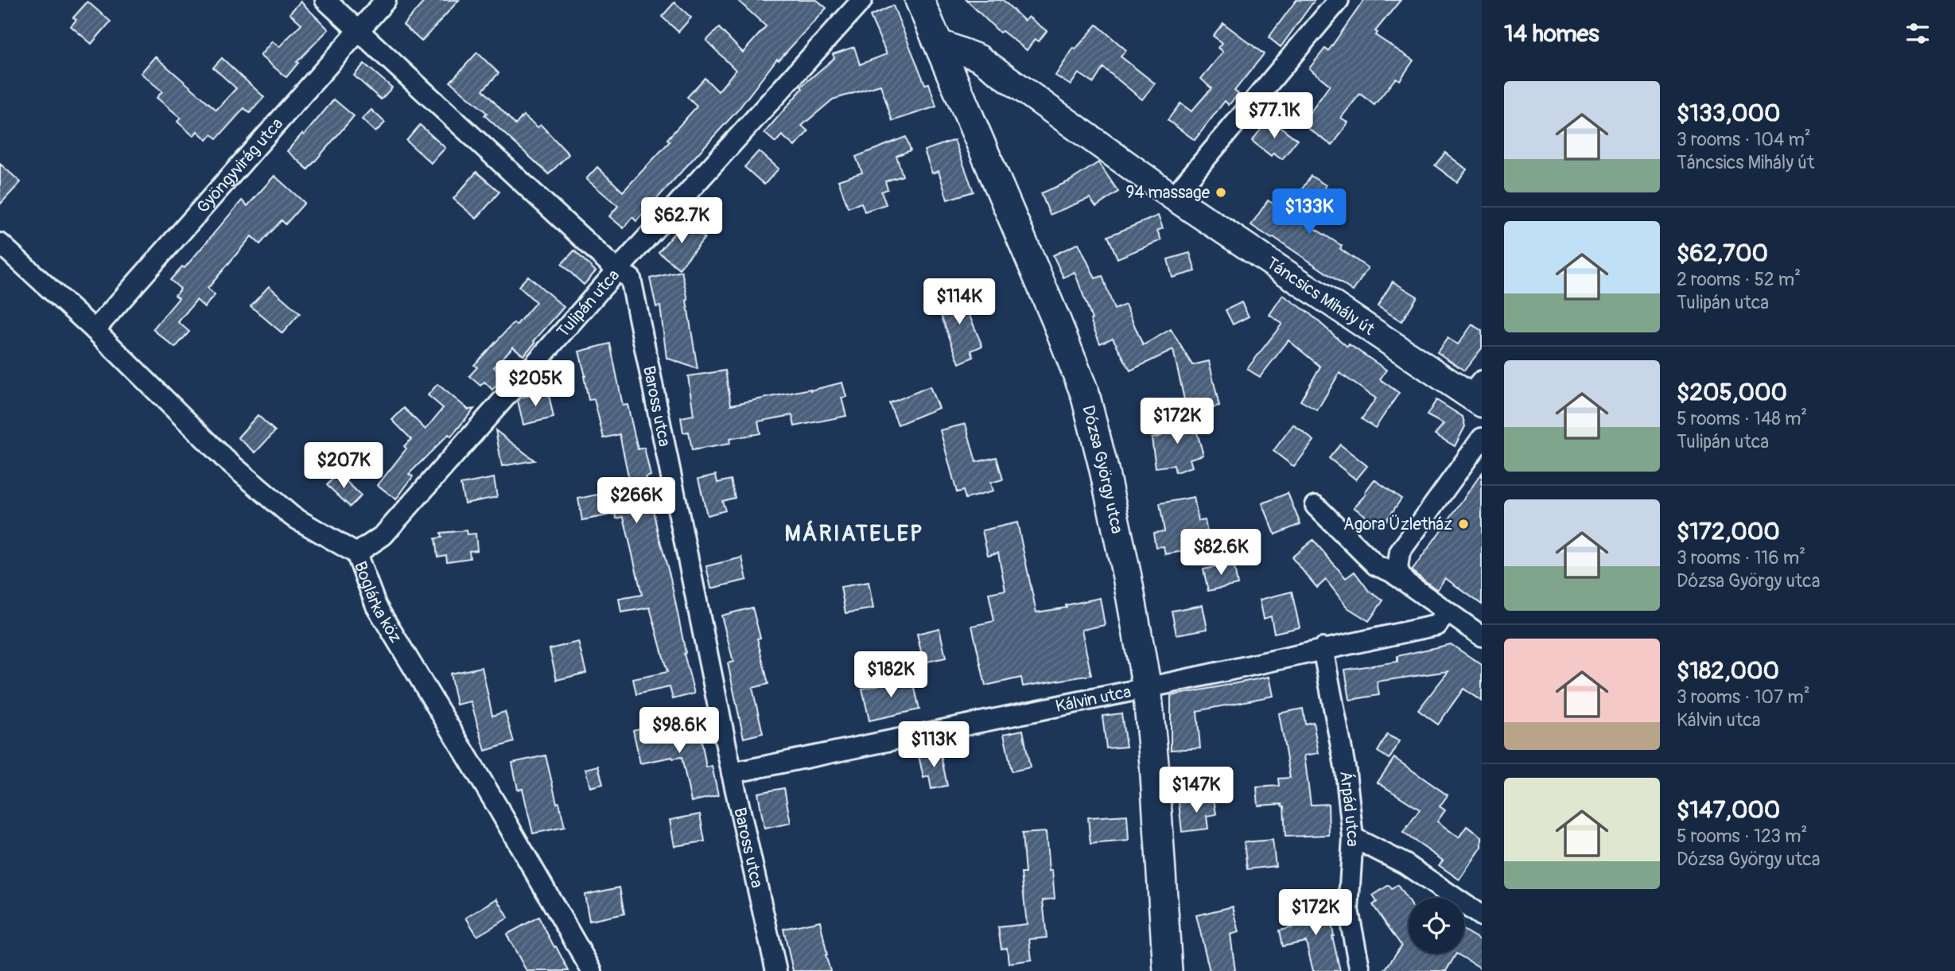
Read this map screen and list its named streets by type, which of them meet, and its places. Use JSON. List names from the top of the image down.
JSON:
{
  "streets": {
    "main road": ["Dózsa György utca"],
    "street": [
      "Gyöngyvirág utca",
      "Táncsics Mihály út",
      "Tulipán utca",
      "Baross utca",
      "Boglárka köz",
      "Kálvin utca",
      "Árpád utca"
    ]
  },
  "crossings": [
    ["Gyöngyvirág utca", "Baross utca"],
    ["Gyöngyvirág utca", "Boglárka köz"],
    ["Táncsics Mihály út", "Dózsa György utca"],
    ["Tulipán utca", "Baross utca"],
    ["Tulipán utca", "Boglárka köz"],
    ["Baross utca", "Kálvin utca"],
    ["Dózsa György utca", "Kálvin utca"],
    ["Kálvin utca", "Árpád utca"]
  ],
  "districts": ["MÁRIATELEP"],
  "places": ["94 massage", "Agora Üzletház"],
  "page": {
    "heading": "14 homes",
    "list": [
      {
        "name": "$133,000",
        "note": "3 rooms · 104 m² · Táncsics Mihály út"
      },
      {
        "name": "$62,700",
        "note": "2 rooms · 52 m² · Tulipán utca"
      },
      {
        "name": "$205,000",
        "note": "5 rooms · 148 m² · Tulipán utca"
      },
      {
        "name": "$172,000",
        "note": "3 rooms · 116 m² · Dózsa György utca"
      },
      {
        "name": "$182,000",
        "note": "3 rooms · 107 m² · Kálvin utca"
      },
      {
        "name": "$147,000",
        "note": "5 rooms · 123 m² · Dózsa György utca"
      }
    ],
    "price": [
      "$77.1K",
      "$133K",
      "$62.7K",
      "$114K",
      "$205K",
      "$172K",
      "$207K",
      "$266K",
      "$82.6K",
      "$182K",
      "$98.6K",
      "$113K",
      "$147K",
      "$172K"
    ]
  }
}
